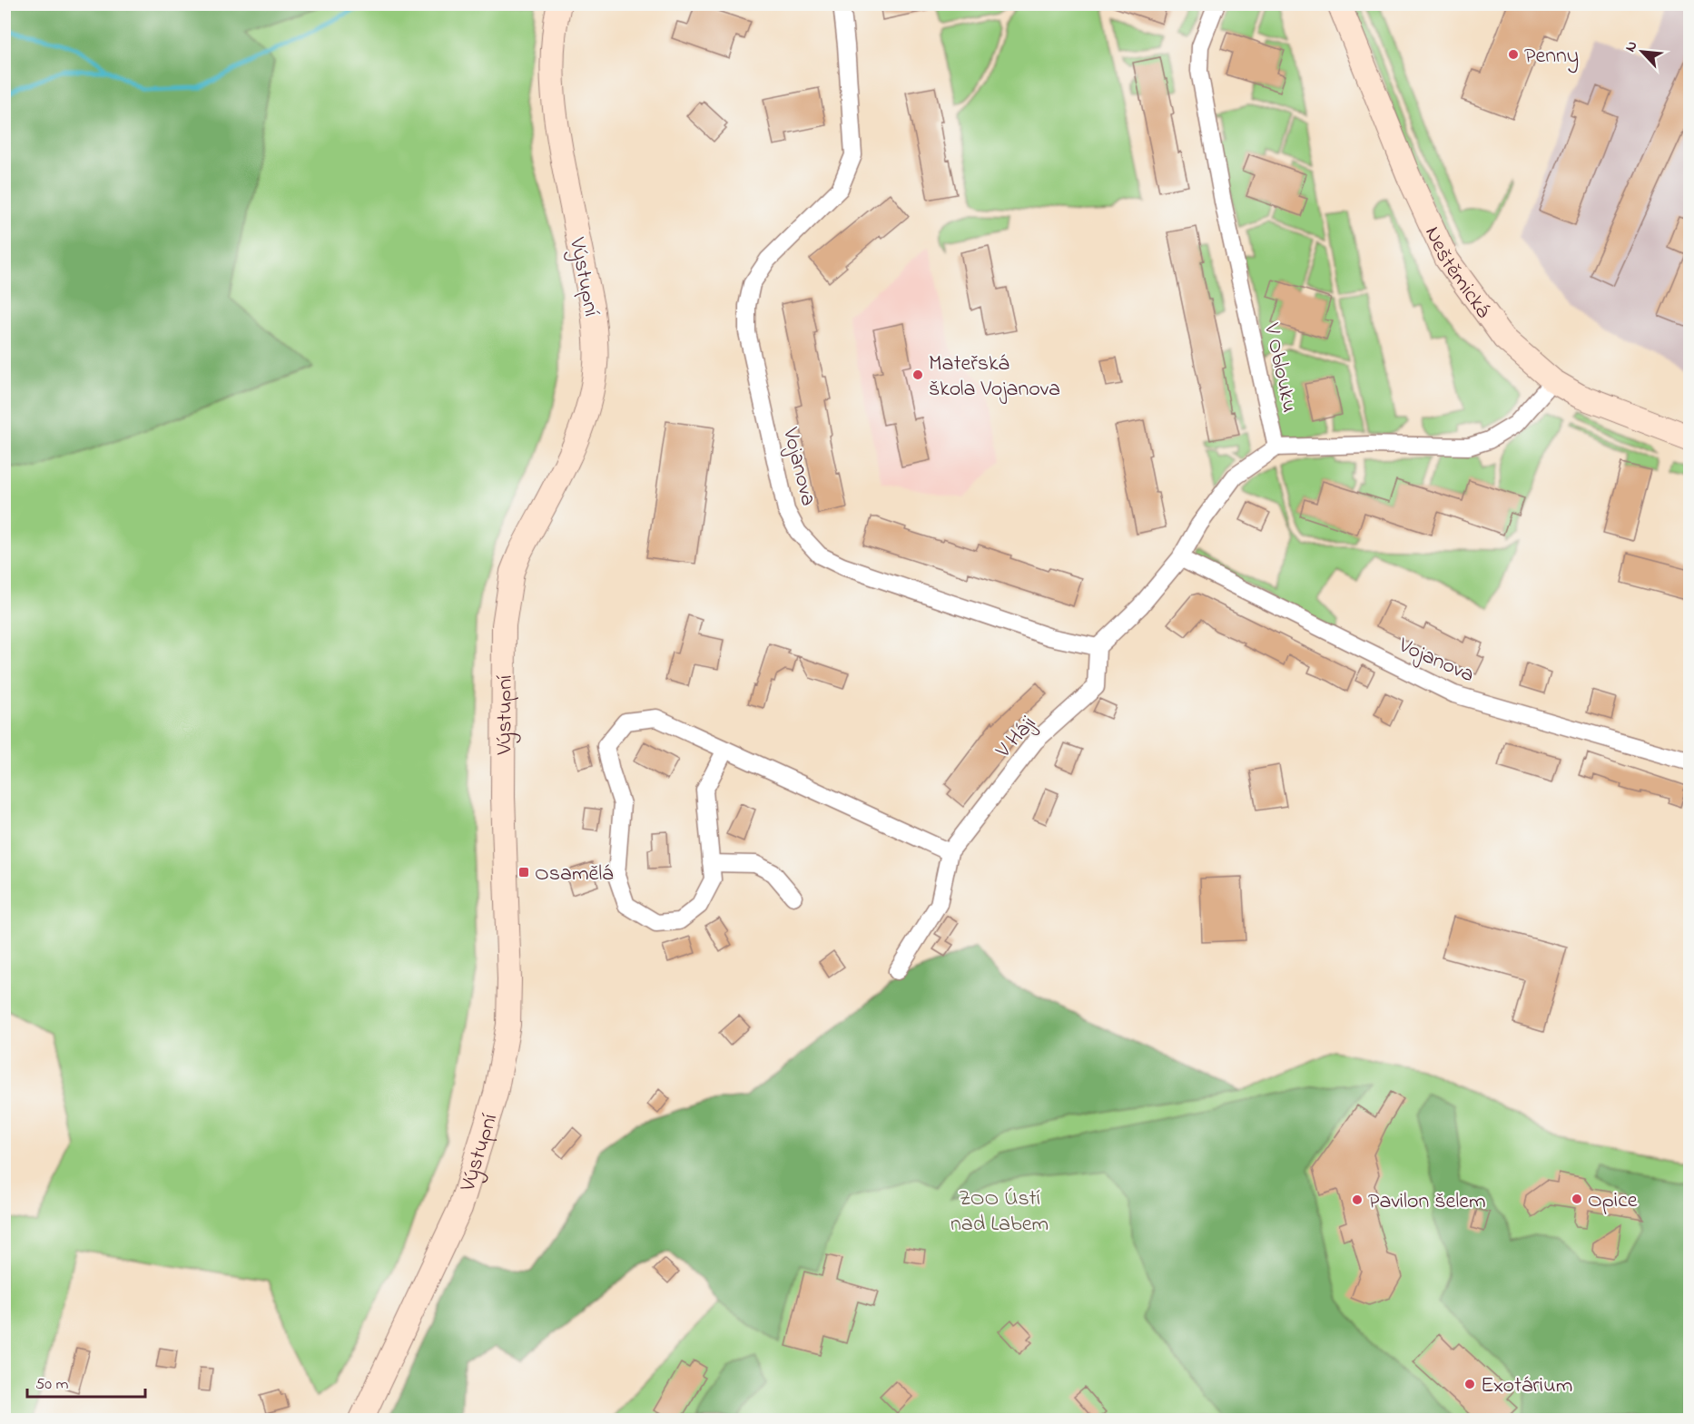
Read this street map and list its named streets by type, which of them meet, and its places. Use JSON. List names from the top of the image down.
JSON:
{
  "streets": {
    "street": [
      "Neštěmická",
      "Výstupní",
      "V Oblouku",
      "Vojanova",
      "V Háji"
    ]
  },
  "crossings": [
    ["Neštěmická", "V Oblouku"],
    ["Vojanova", "V Háji"]
  ],
  "parks": ["ZOO Ústí nad Labem"],
  "places": {
    "other": [
      "Penny",
      "Mateřská škola Vojanova",
      "Opice",
      "Pavilon šelem",
      "Exotárium"
    ],
    "transit": ["Osamělá"]
  },
  "scale_bar": "50 m",
  "north": "top left"
}
